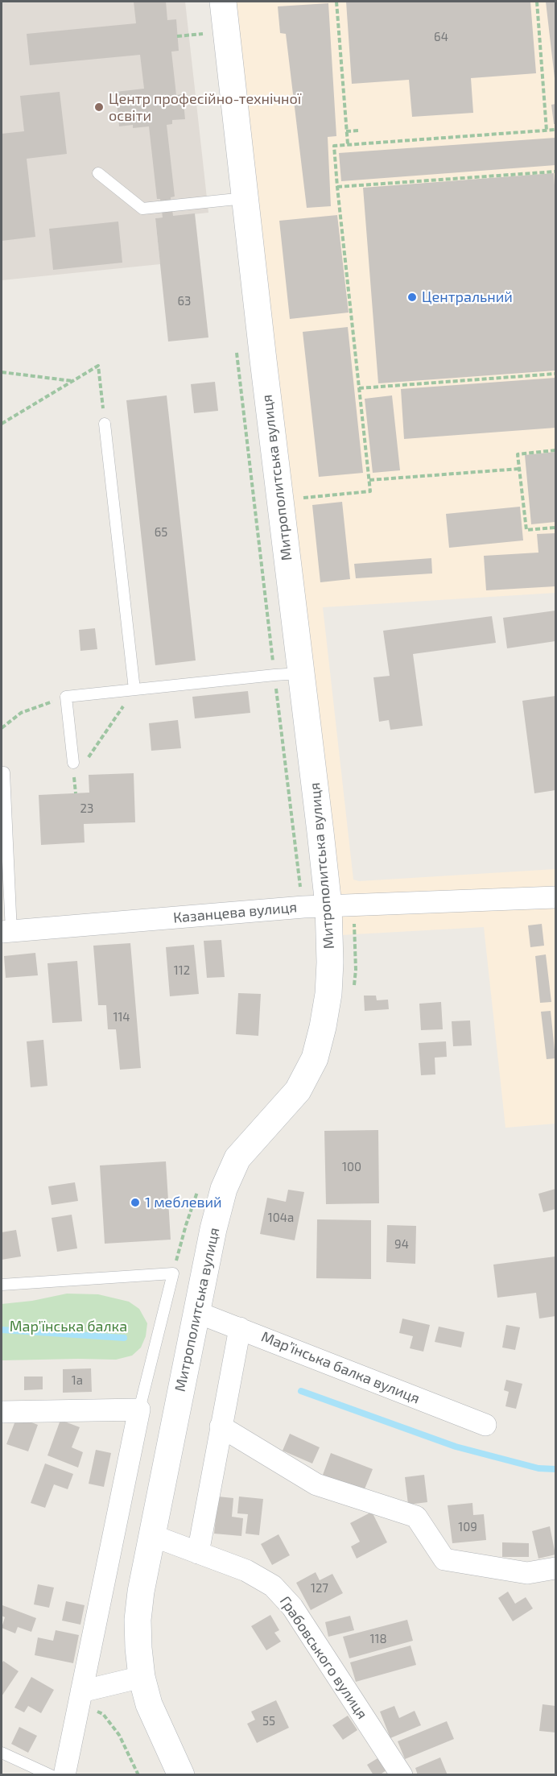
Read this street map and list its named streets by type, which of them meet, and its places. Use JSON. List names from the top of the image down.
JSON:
{
  "streets": {
    "main road": ["Митрополитська вулиця"],
    "street": ["Казанцева вулиця", "Мар’їнська балка вулиця", "Грабовського вулиця"]
  },
  "crossings": [
    ["Митрополитська вулиця", "Казанцева вулиця"],
    ["Митрополитська вулиця", "Мар’їнська балка вулиця"],
    ["Митрополитська вулиця", "Грабовського вулиця"]
  ],
  "parks": ["Мар’їнська балка"],
  "places": ["Центр професійно-технічної освіти", "Центральний", "1 меблевий"],
  "house_numbers": [
    "64",
    "63",
    "65",
    "23",
    "112",
    "114",
    "100",
    "104а",
    "94",
    "1а",
    "109",
    "127",
    "118",
    "55"
  ]
}
